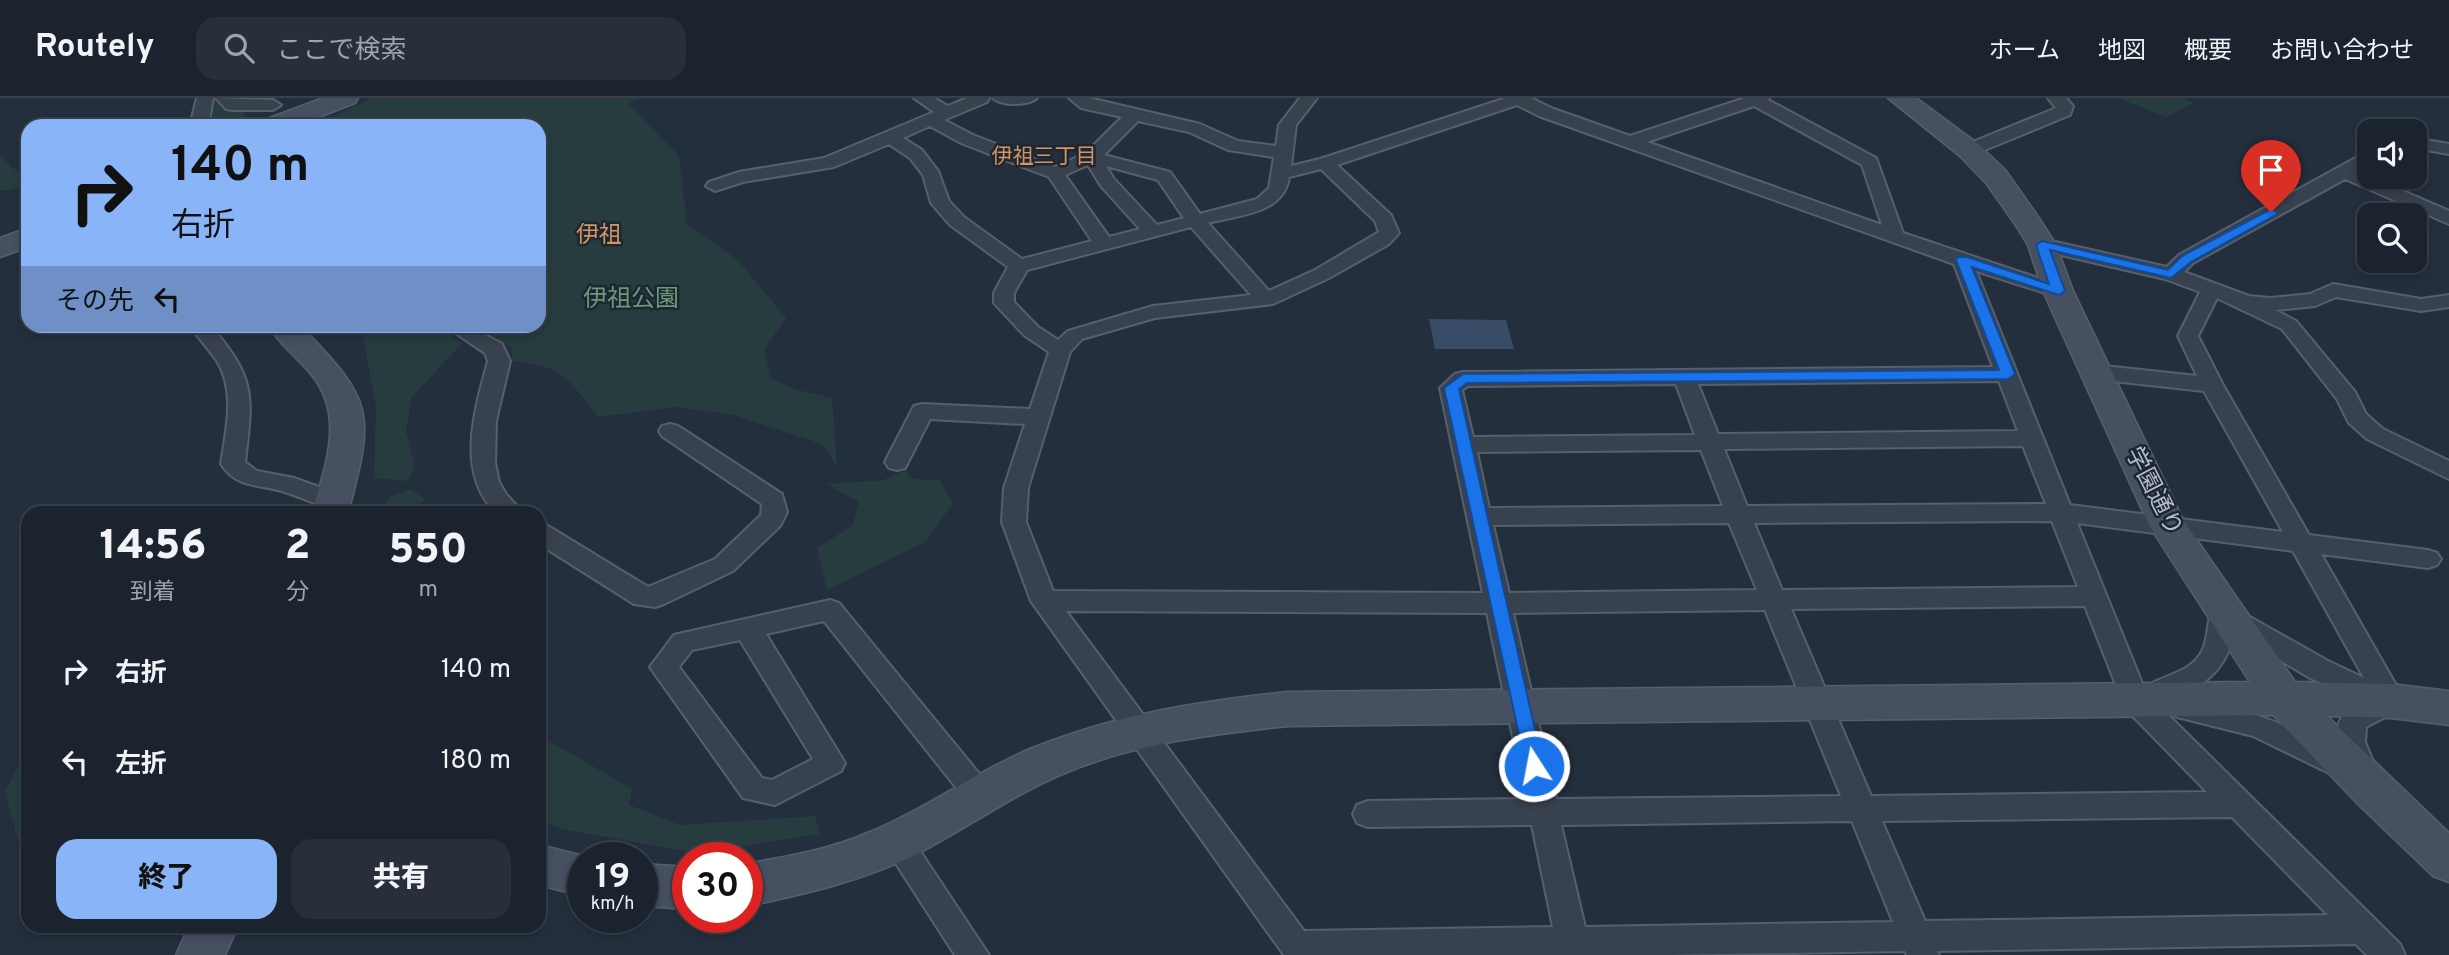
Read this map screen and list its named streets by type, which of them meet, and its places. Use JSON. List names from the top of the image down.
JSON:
{
  "streets": {
    "street": ["学園通り"]
  },
  "districts": ["伊祖三丁目", "伊祖"],
  "parks": ["伊祖公園"],
  "page": {
    "header": "Routely",
    "search": "ここで検索",
    "nav": [
      "ホーム",
      "地図",
      "概要",
      "お問い合わせ"
    ],
    "turn": ["140 m", "右折"],
    "then": "その先",
    "eta": [
      "14:56",
      "到着",
      "2",
      "分",
      "550",
      "m"
    ],
    "list": [
      {
        "name": "右折",
        "value": "140 m"
      },
      {
        "name": "左折",
        "value": "180 m"
      }
    ],
    "buttons": ["終了", "共有"],
    "speed": "19 km/h",
    "limit": "30"
  }
}
